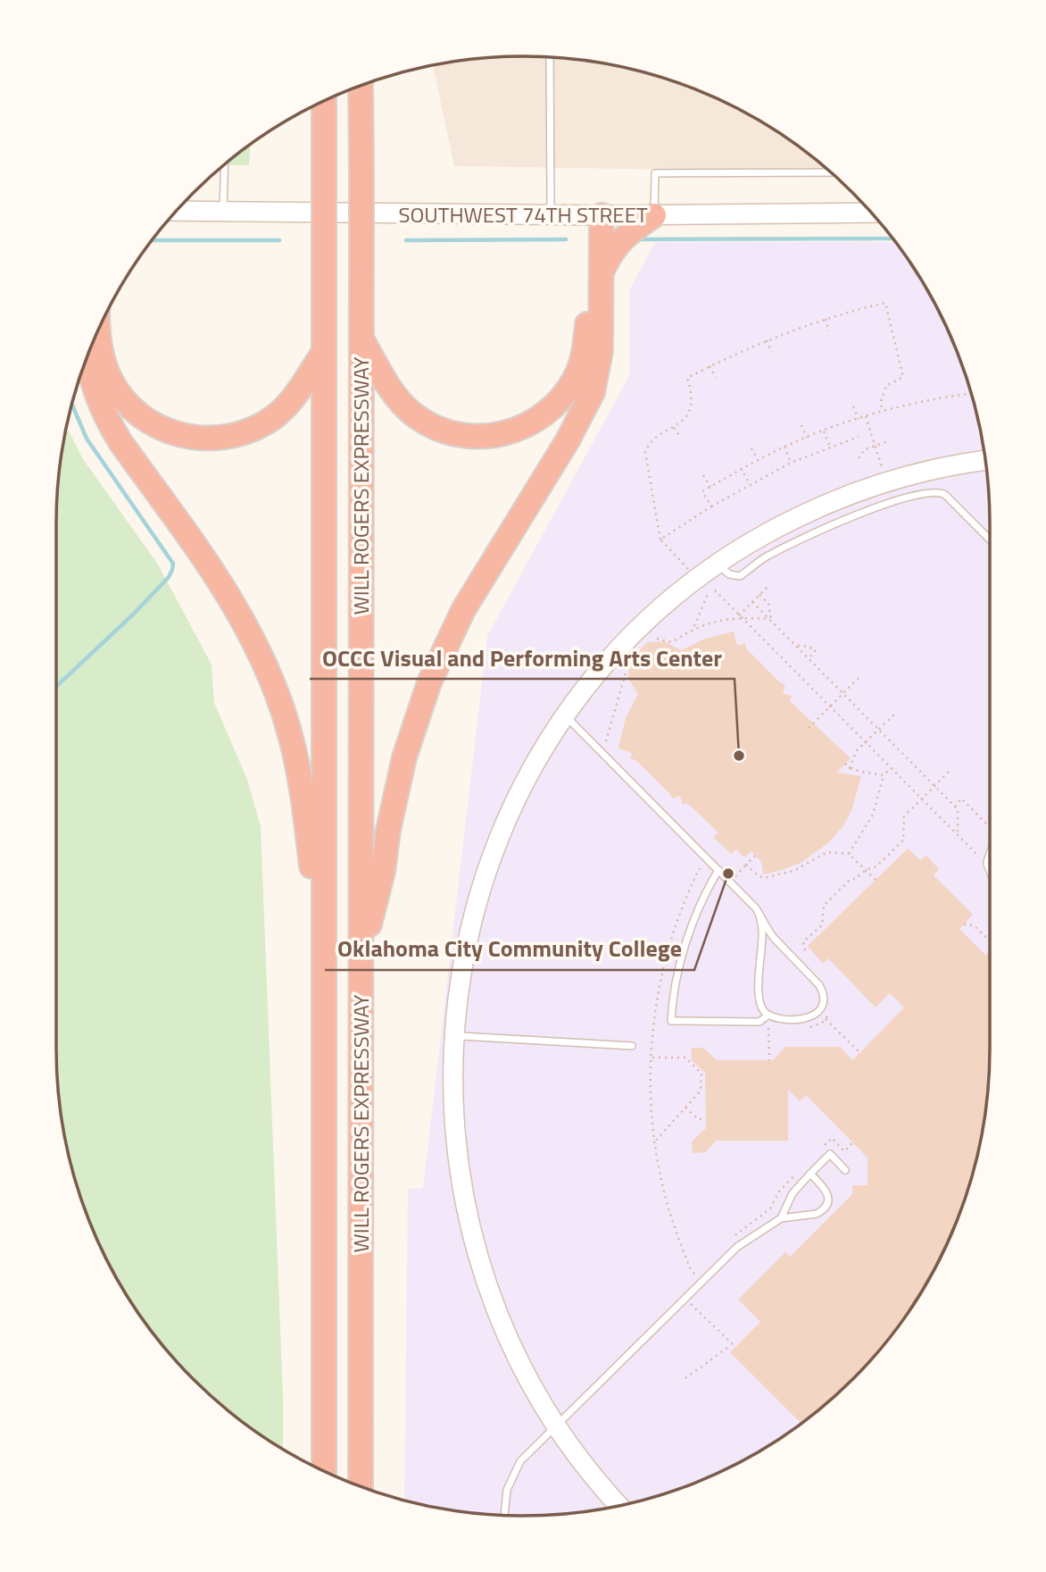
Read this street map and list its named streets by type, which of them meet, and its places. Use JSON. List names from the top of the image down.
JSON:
{
  "streets": {
    "highway": ["WILL ROGERS EXPRESSWAY"],
    "street": ["SOUTHWEST 74TH STREET"]
  },
  "places": ["OCCC Visual and Performing Arts Center", "Oklahoma City Community College"]
}
